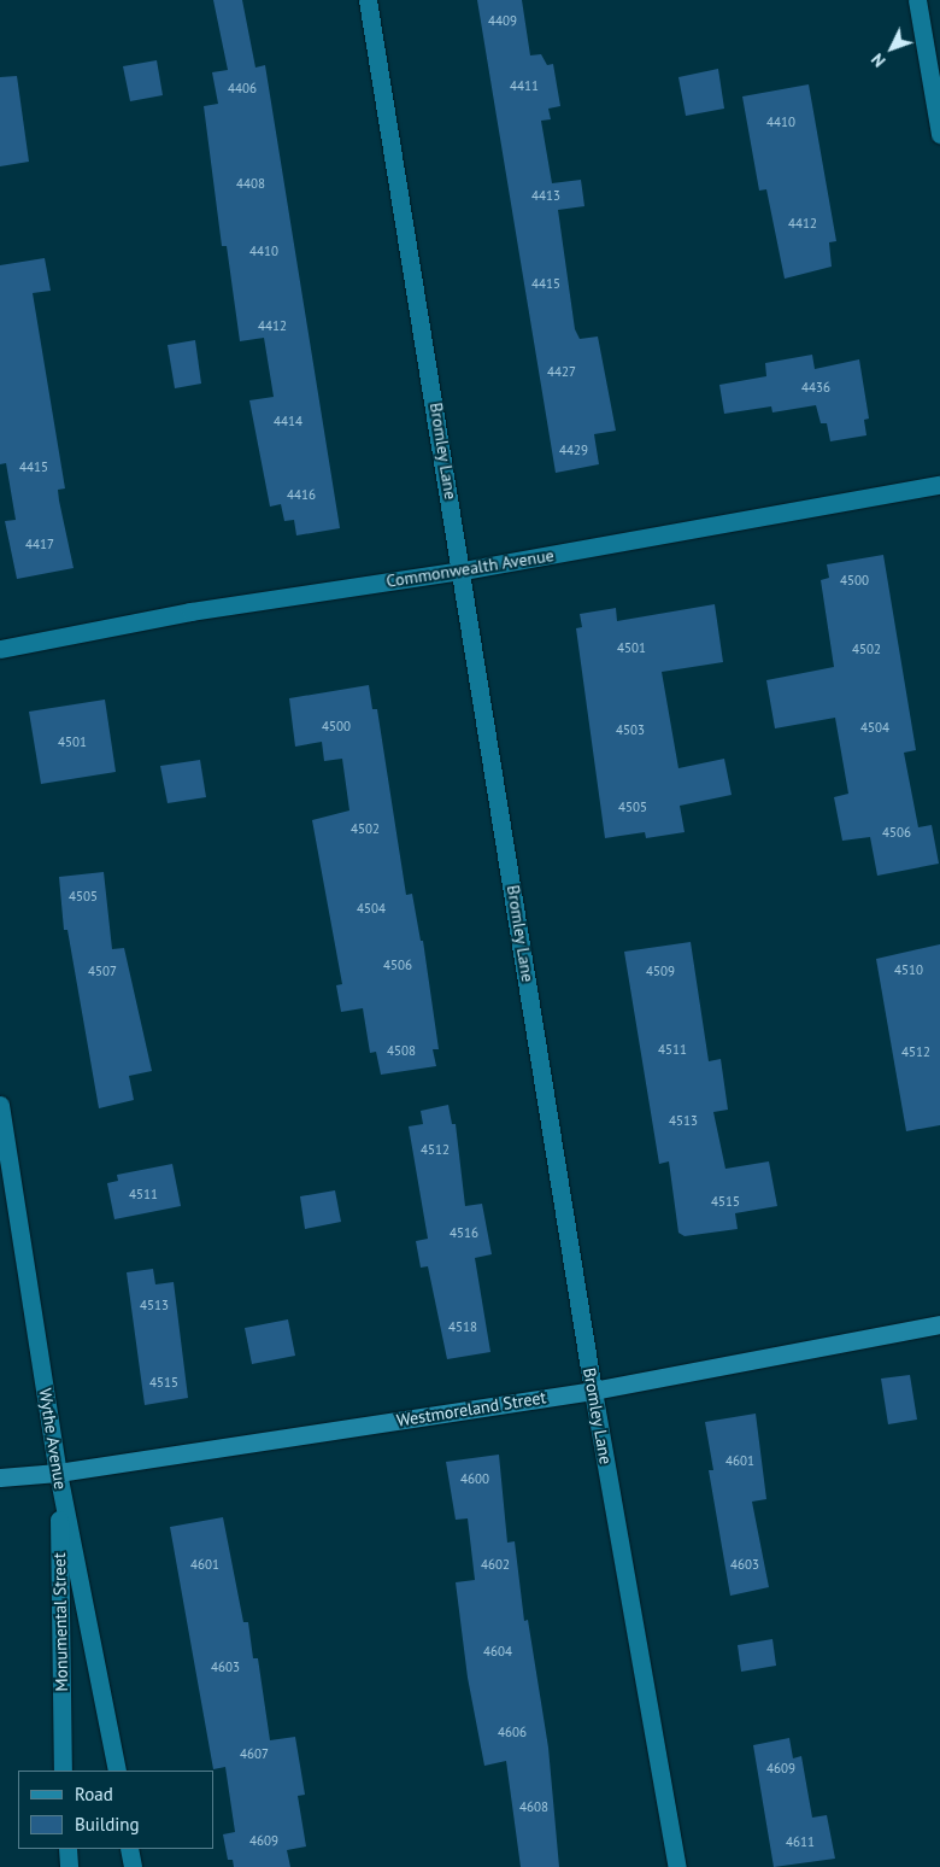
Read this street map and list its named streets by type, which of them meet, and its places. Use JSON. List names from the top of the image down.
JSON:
{
  "streets": {
    "street": [
      "Bromley Lane",
      "Commonwealth Avenue",
      "Westmoreland Street",
      "Wythe Avenue",
      "Monumental Street"
    ]
  },
  "crossings": [
    ["Bromley Lane", "Commonwealth Avenue"],
    ["Bromley Lane", "Westmoreland Street"],
    ["Westmoreland Street", "Wythe Avenue"],
    ["Westmoreland Street", "Monumental Street"],
    ["Wythe Avenue", "Monumental Street"]
  ],
  "house_numbers": [
    "4409",
    "4411",
    "4406",
    "4410",
    "4408",
    "4413",
    "4412",
    "4410",
    "4415",
    "4412",
    "4427",
    "4436",
    "4414",
    "4429",
    "4415",
    "4416",
    "4417",
    "4500",
    "4501",
    "4502",
    "4500",
    "4504",
    "4503",
    "4501",
    "4505",
    "4502",
    "4506",
    "4505",
    "4504",
    "4506",
    "4510",
    "4507",
    "4509",
    "4511",
    "4508",
    "4512",
    "4513",
    "4512",
    "4511",
    "4515",
    "4516",
    "4513",
    "4518",
    "4515",
    "4601",
    "4600",
    "4601",
    "4602",
    "4603",
    "4604",
    "4603",
    "4606",
    "4607",
    "4609",
    "4608",
    "4609",
    "4611"
  ],
  "legend": ["Road", "Building"],
  "north": "bottom left"
}
